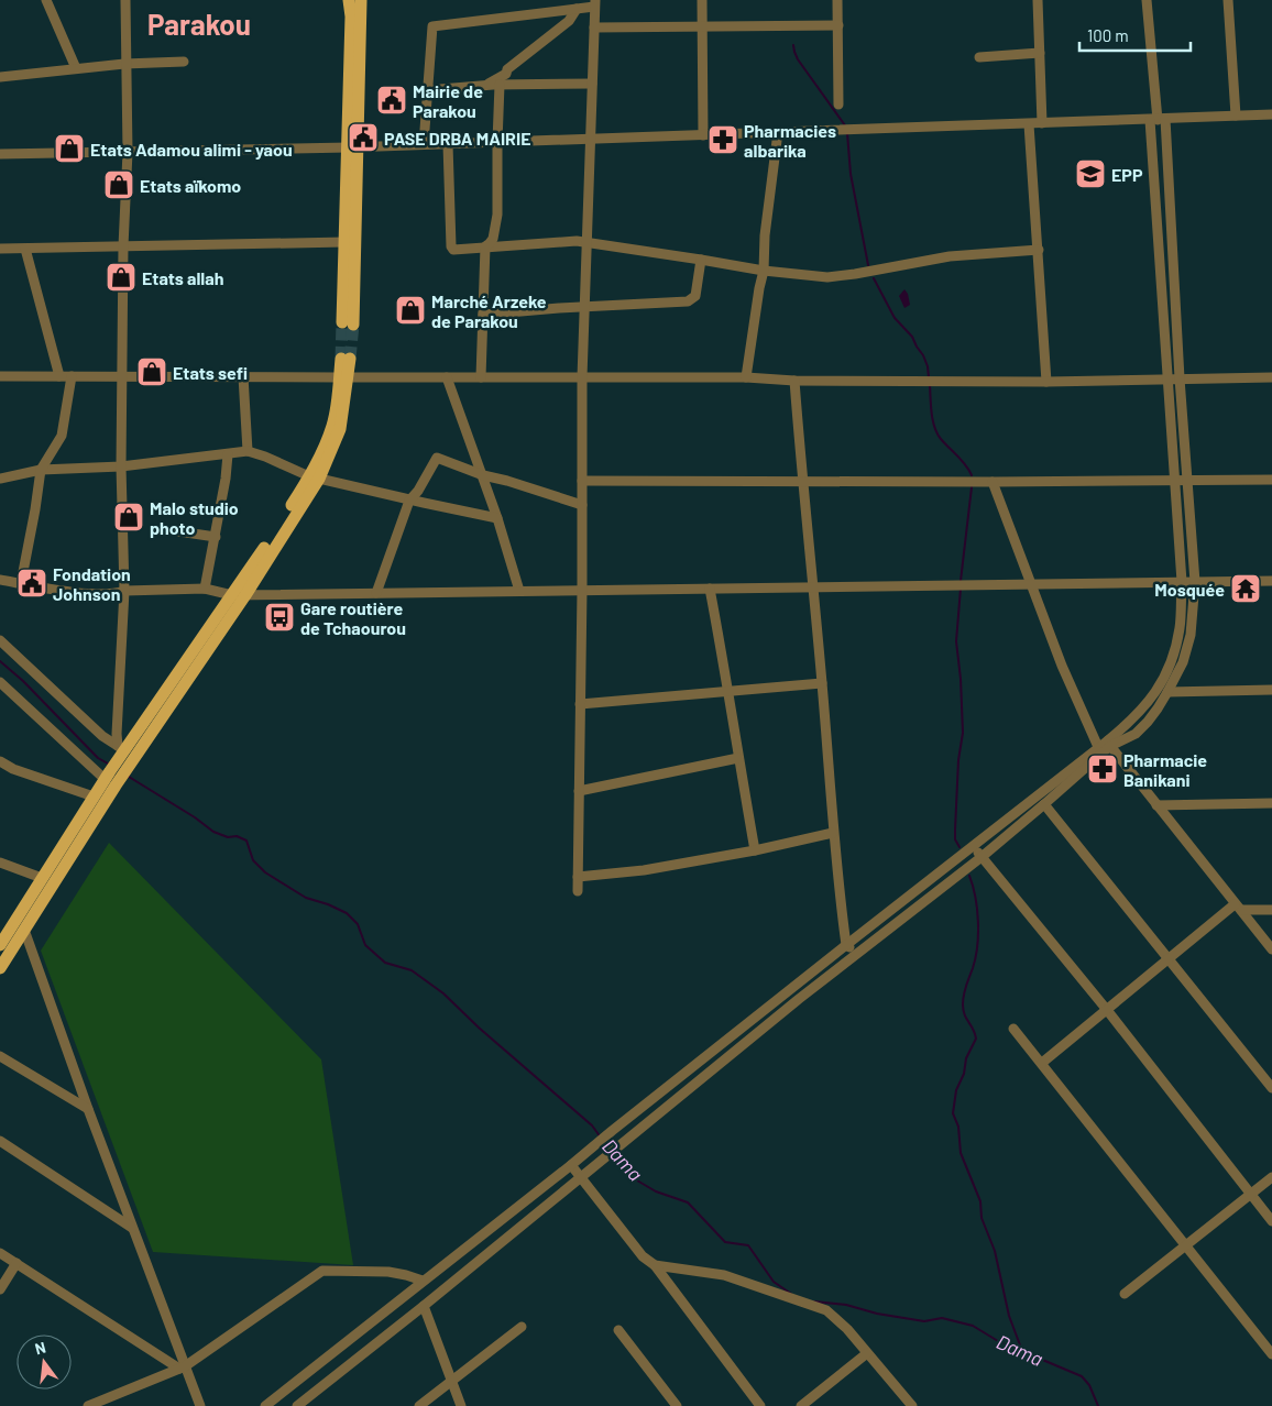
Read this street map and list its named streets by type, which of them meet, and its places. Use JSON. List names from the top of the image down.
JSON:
{
  "districts": ["Parakou"],
  "water": ["Dama"],
  "places": {
    "public building": ["Mairie de Parakou", "PASE DRBA MAIRIE", "Fondation Johnson"],
    "pharmacy": ["Pharmacies albarika", "Pharmacie Banikani"],
    "shop": [
      "Etats Adamou alimi - yaou",
      "Etats aïkomo",
      "Etats allah",
      "Marché Arzeke de Parakou",
      "Etats sefi",
      "Malo studio photo"
    ],
    "school or university": ["EPP"],
    "temple": ["Mosquée"],
    "bus stop": ["Gare routière de Tchaourou"]
  },
  "scale_bar": "100 m",
  "north": "top"
}
